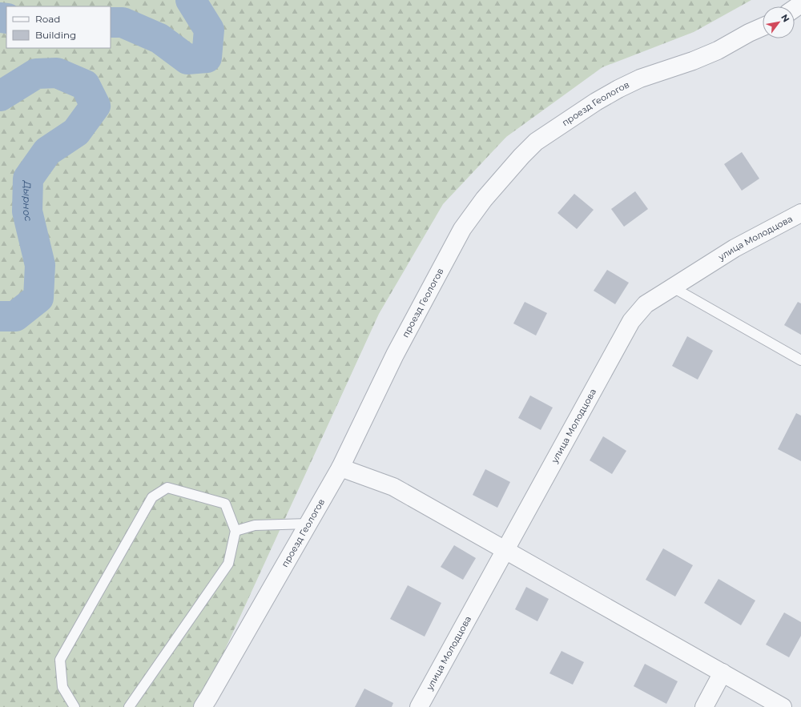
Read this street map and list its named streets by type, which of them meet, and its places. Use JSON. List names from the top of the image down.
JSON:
{
  "streets": {
    "street": ["проезд Геологов", "улица Молодцова"]
  },
  "water": ["Дырнос"],
  "legend": ["Road", "Building"],
  "north": "top right"
}
